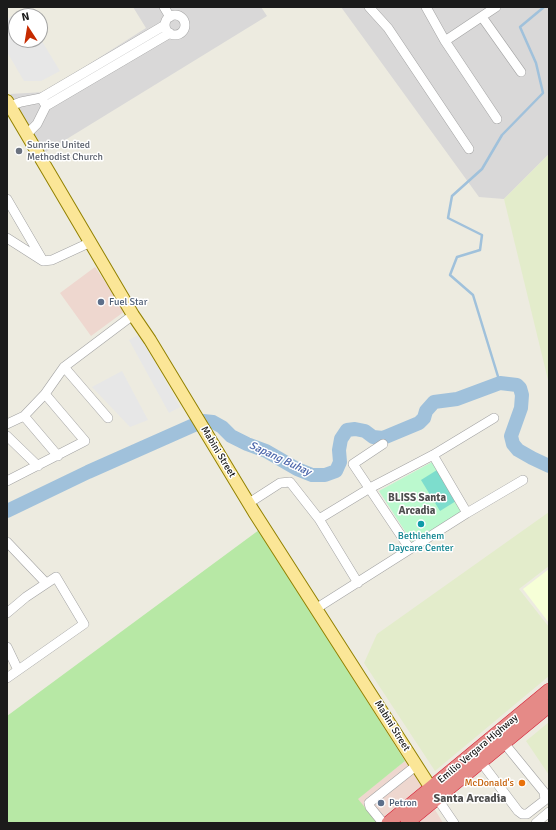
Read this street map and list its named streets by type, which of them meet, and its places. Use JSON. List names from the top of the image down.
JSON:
{
  "streets": {
    "highway": ["Emilio Vergara Highway"],
    "main road": ["Mabini Street"]
  },
  "crossings": [
    ["Mabini Street", "Emilio Vergara Highway"]
  ],
  "districts": ["BLISS Santa Arcadia", "Santa Arcadia"],
  "water": ["Sapang Buhay"],
  "places": [
    "Sunrise United Methodist Church",
    "Fuel Star",
    "Bethlehem Daycare Center",
    "McDonald's",
    "Petron"
  ],
  "north": "top"
}
